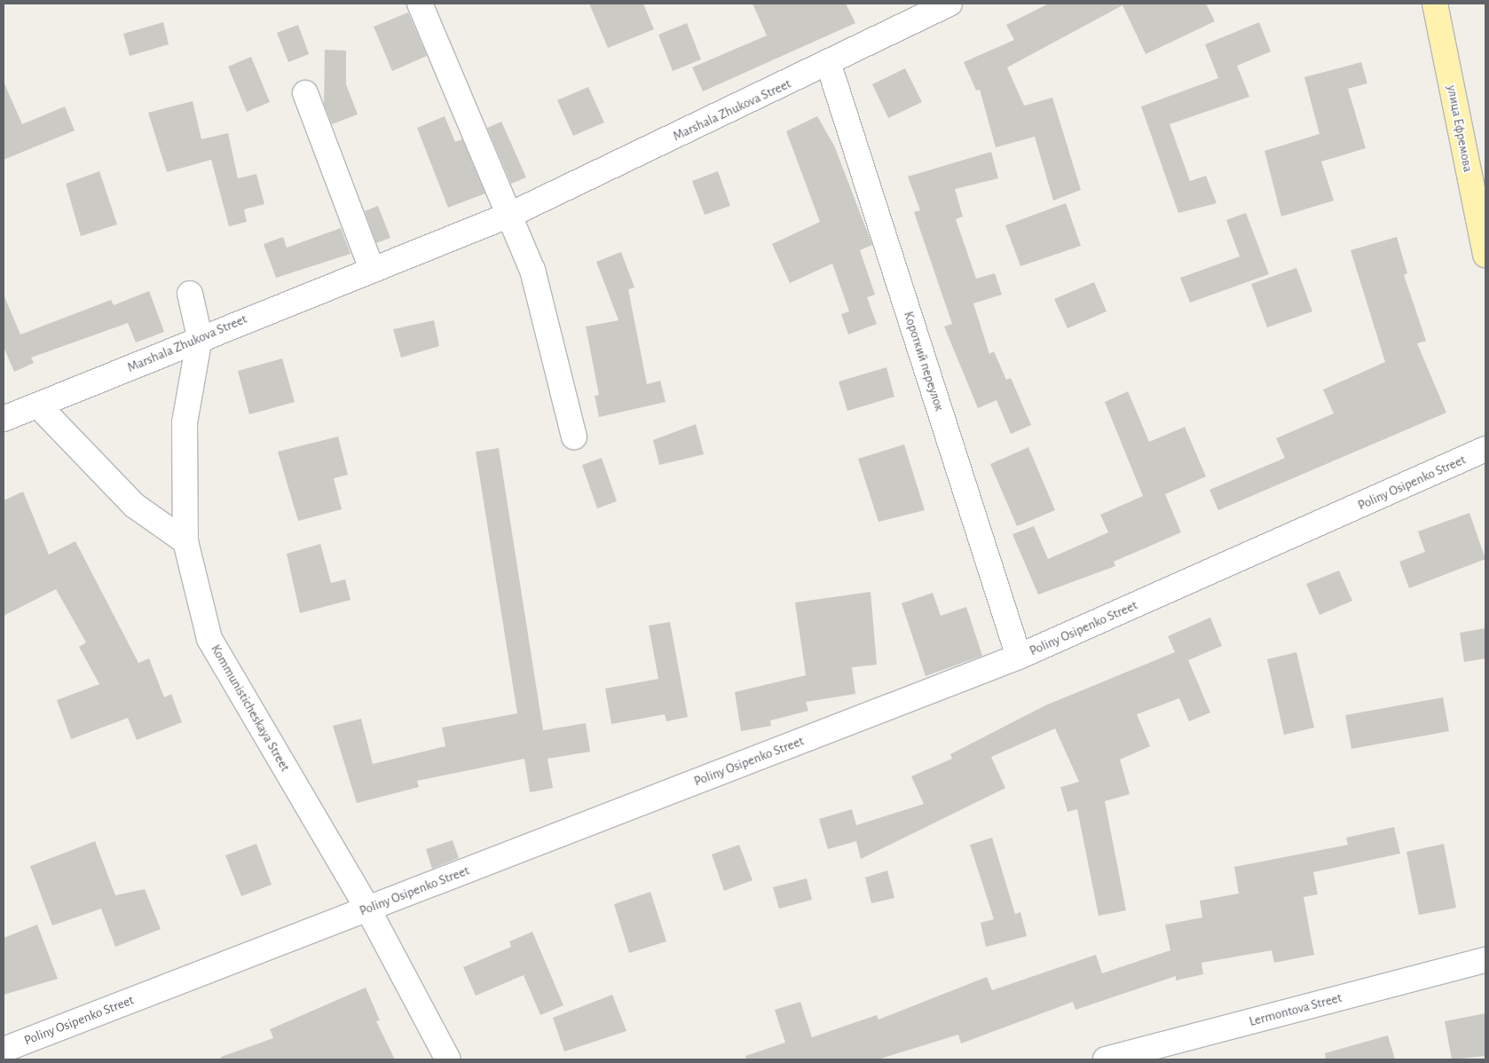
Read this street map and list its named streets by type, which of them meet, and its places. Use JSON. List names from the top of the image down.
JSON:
{
  "streets": {
    "main road": ["улица Ефремова"],
    "street": [
      "Marshala Zhukova Street",
      "Короткий переулок",
      "Poliny Osipenko Street",
      "Kommunisticheskaya Street",
      "Lermontova Street"
    ]
  },
  "crossings": [
    ["Marshala Zhukova Street", "Короткий переулок"],
    ["Marshala Zhukova Street", "Kommunisticheskaya Street"],
    ["Короткий переулок", "Poliny Osipenko Street"],
    ["Poliny Osipenko Street", "Kommunisticheskaya Street"]
  ]
}
